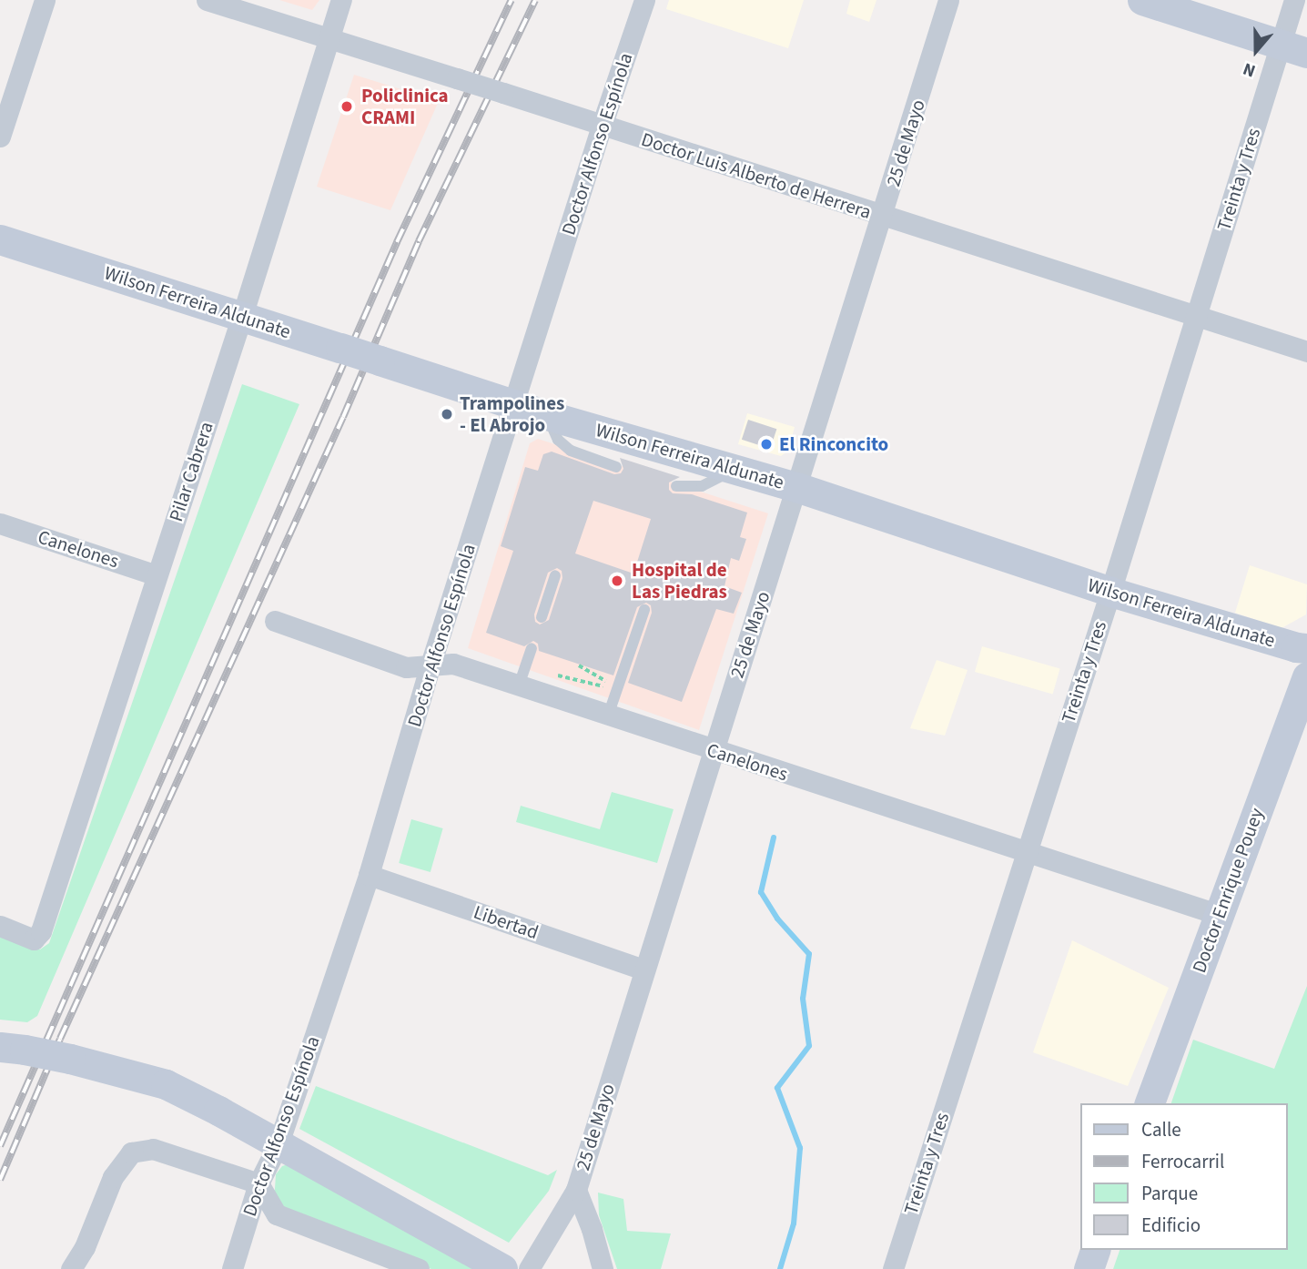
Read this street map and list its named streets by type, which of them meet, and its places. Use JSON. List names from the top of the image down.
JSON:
{
  "streets": {
    "street": [
      "25 de Mayo",
      "Doctor Alfonso Espínola",
      "Doctor Luis Alberto de Herrera",
      "Treinta y Tres",
      "Wilson Ferreira Aldunate",
      "Pilar Cabrera",
      "Canelones",
      "Doctor Enrique Pouey",
      "Libertad"
    ]
  },
  "crossings": [
    ["25 de Mayo", "Doctor Luis Alberto de Herrera"],
    ["25 de Mayo", "Wilson Ferreira Aldunate"],
    ["25 de Mayo", "Canelones"],
    ["25 de Mayo", "Libertad"],
    ["Doctor Alfonso Espínola", "Doctor Luis Alberto de Herrera"],
    ["Doctor Alfonso Espínola", "Wilson Ferreira Aldunate"],
    ["Doctor Alfonso Espínola", "Canelones"],
    ["Doctor Alfonso Espínola", "Libertad"],
    ["Doctor Luis Alberto de Herrera", "Treinta y Tres"],
    ["Doctor Luis Alberto de Herrera", "Pilar Cabrera"],
    ["Treinta y Tres", "Wilson Ferreira Aldunate"],
    ["Treinta y Tres", "Canelones"],
    ["Wilson Ferreira Aldunate", "Pilar Cabrera"],
    ["Pilar Cabrera", "Canelones"],
    ["Canelones", "Doctor Enrique Pouey"]
  ],
  "places": [
    "Policlinica CRAMI",
    "Trampolines - El Abrojo",
    "El Rinconcito",
    "Hospital de Las Piedras"
  ],
  "legend": [
    "Calle",
    "Ferrocarril",
    "Parque",
    "Edificio"
  ],
  "north": "bottom"
}
